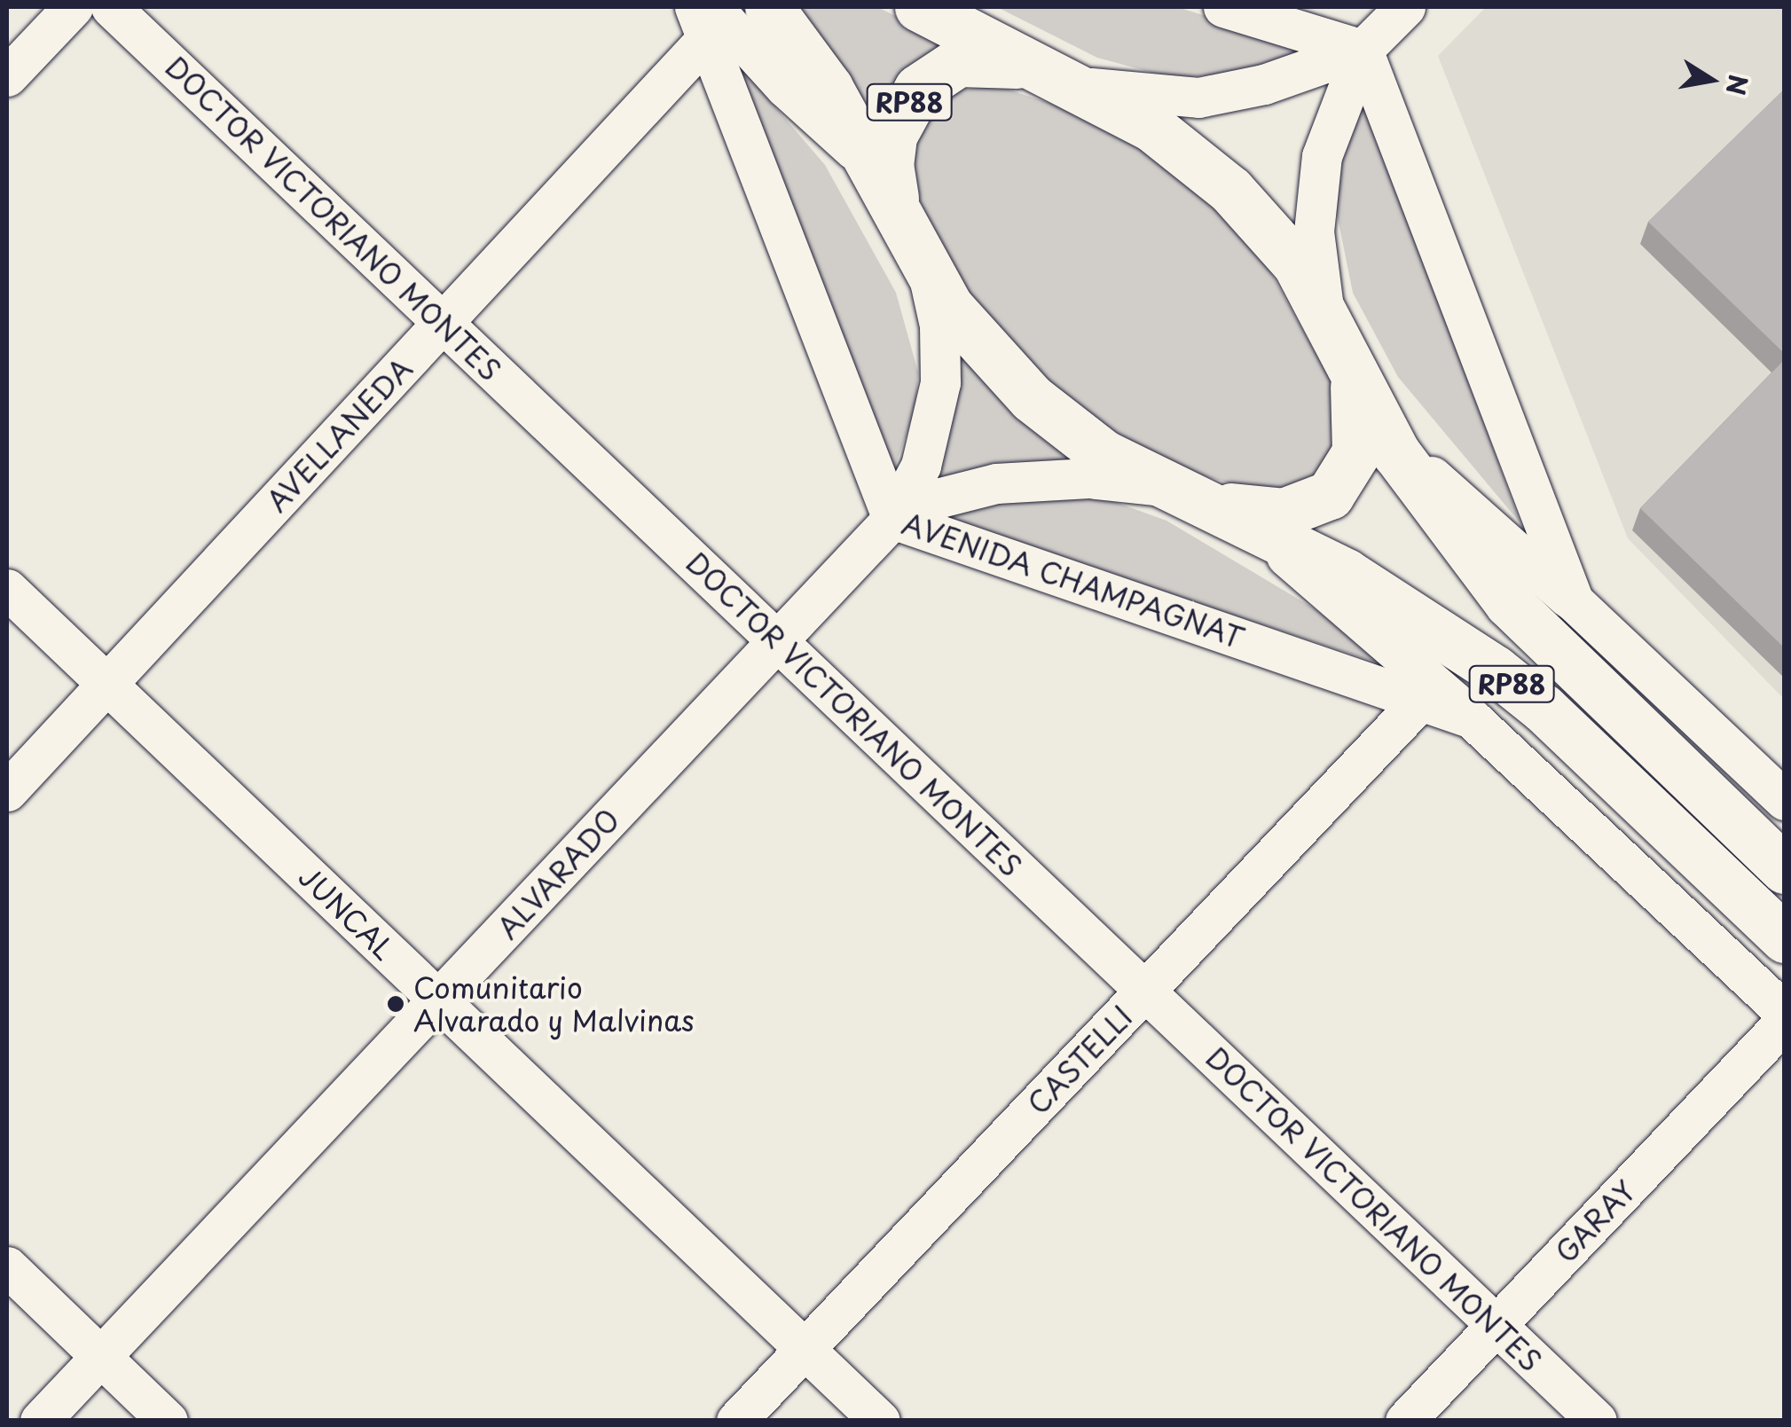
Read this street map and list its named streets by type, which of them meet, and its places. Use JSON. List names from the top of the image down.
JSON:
{
  "streets": {
    "highway": ["RP88", "AVENIDA CHAMPAGNAT"],
    "street": [
      "DOCTOR VICTORIANO MONTES",
      "AVELLANEDA",
      "ALVARADO",
      "JUNCAL",
      "CASTELLI",
      "GARAY"
    ]
  },
  "crossings": [
    ["RP88", "AVENIDA CHAMPAGNAT"],
    ["RP88", "ALVARADO"],
    ["DOCTOR VICTORIANO MONTES", "AVELLANEDA"],
    ["DOCTOR VICTORIANO MONTES", "ALVARADO"],
    ["DOCTOR VICTORIANO MONTES", "CASTELLI"],
    ["DOCTOR VICTORIANO MONTES", "GARAY"],
    ["AVELLANEDA", "AVENIDA CHAMPAGNAT"],
    ["AVELLANEDA", "JUNCAL"],
    ["AVENIDA CHAMPAGNAT", "ALVARADO"],
    ["AVENIDA CHAMPAGNAT", "CASTELLI"],
    ["ALVARADO", "JUNCAL"],
    ["JUNCAL", "CASTELLI"]
  ],
  "places": ["Comunitario Alvarado y Malvinas"],
  "north": "right"
}
